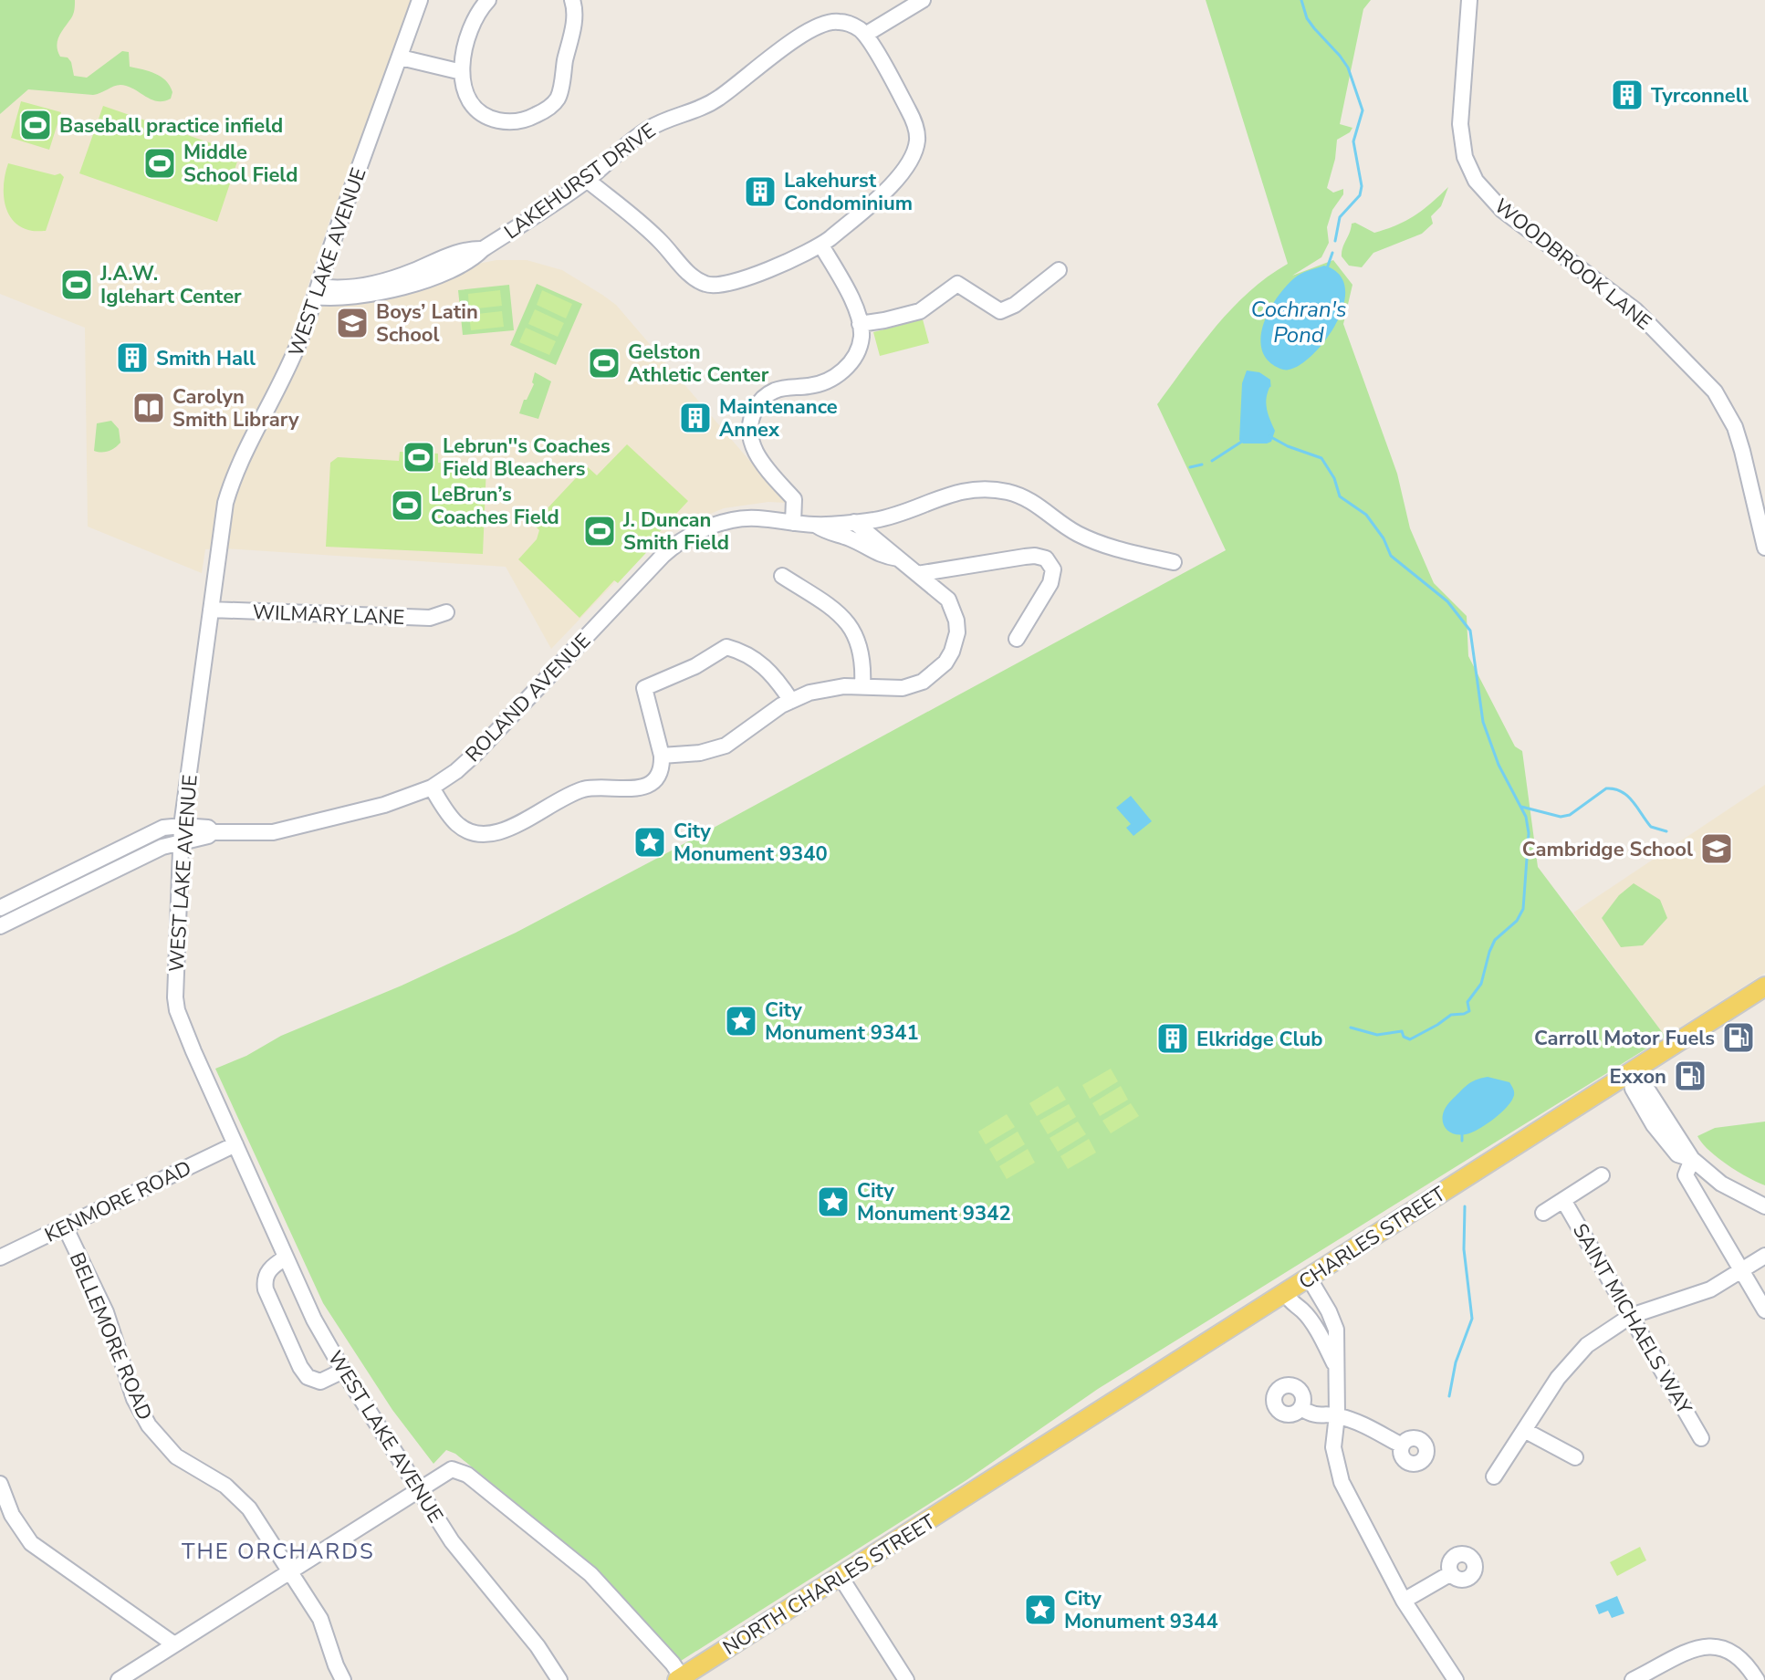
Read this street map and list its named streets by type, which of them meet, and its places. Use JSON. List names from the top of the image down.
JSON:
{
  "streets": {
    "main road": ["CHARLES STREET", "NORTH CHARLES STREET"],
    "street": [
      "LAKEHURST DRIVE",
      "WEST LAKE AVENUE",
      "WOODBROOK LANE",
      "WILMARY LANE",
      "ROLAND AVENUE",
      "KENMORE ROAD",
      "SAINT MICHAELS WAY",
      "BELLEMORE ROAD"
    ]
  },
  "crossings": [
    ["LAKEHURST DRIVE", "WEST LAKE AVENUE"],
    ["WEST LAKE AVENUE", "WILMARY LANE"],
    ["WEST LAKE AVENUE", "ROLAND AVENUE"],
    ["WEST LAKE AVENUE", "KENMORE ROAD"],
    ["KENMORE ROAD", "BELLEMORE ROAD"],
    ["CHARLES STREET", "NORTH CHARLES STREET"]
  ],
  "districts": ["THE ORCHARDS"],
  "water": ["Cochran's Pond"],
  "places": {
    "building": [
      "Tyrconnell",
      "Lakehurst Condominium",
      "Smith Hall",
      "Maintenance Annex",
      "Elkridge Club"
    ],
    "sports": [
      "Baseball practice infield",
      "Middle School Field",
      "J.A.W. Iglehart Center",
      "Gelston Athletic Center",
      "Lebrun''s Coaches Field Bleachers",
      "LeBrun’s Coaches Field",
      "J. Duncan Smith Field"
    ],
    "school or university": ["Boys’ Latin School", "Cambridge School"],
    "library": ["Carolyn Smith Library"],
    "place": [
      "City Monument 9340",
      "City Monument 9341",
      "City Monument 9342",
      "City Monument 9344"
    ],
    "fuel station": ["Carroll Motor Fuels", "Exxon"]
  }
}
